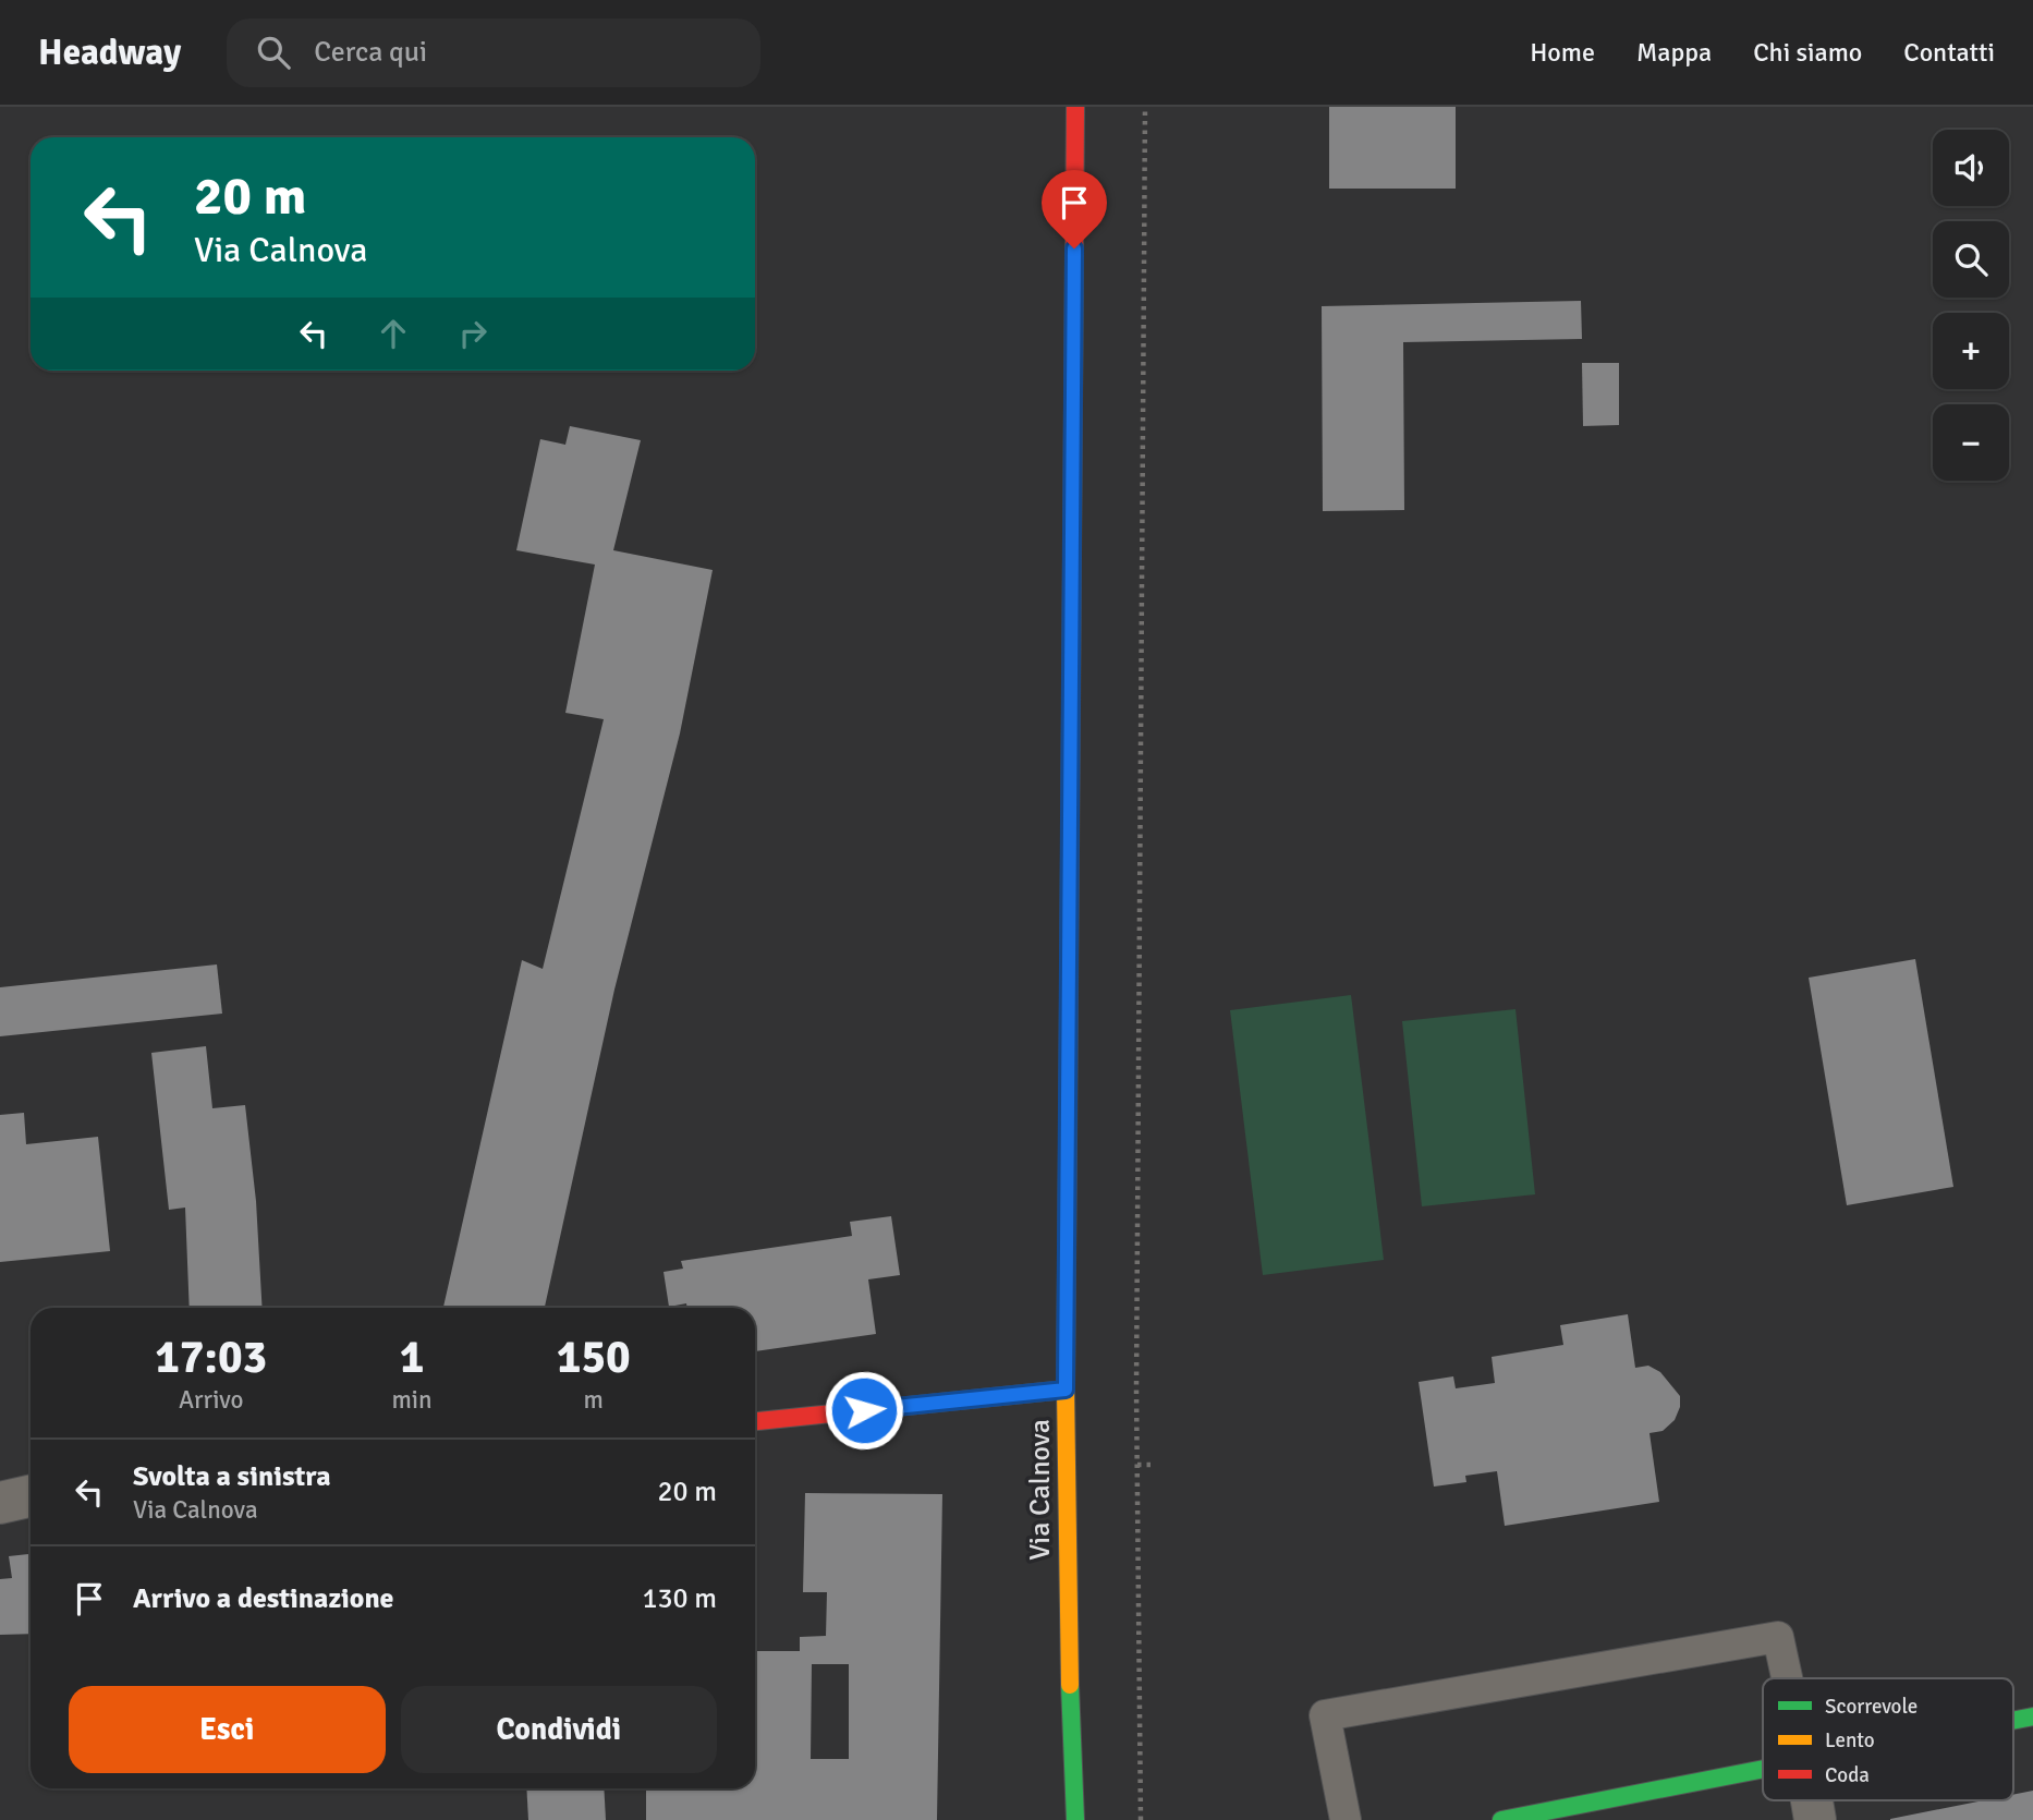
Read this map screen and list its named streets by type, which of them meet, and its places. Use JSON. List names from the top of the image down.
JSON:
{
  "streets": {
    "main road": ["Via Calnova"]
  },
  "legend": ["Scorrevole", "Lento", "Coda"],
  "page": {
    "header": "Headway",
    "search": "Cerca qui",
    "nav": [
      "Home",
      "Mappa",
      "Chi siamo",
      "Contatti"
    ],
    "map_buttons": ["+", "−"],
    "turn": ["20 m", "Via Calnova"],
    "eta": [
      "17:03",
      "Arrivo",
      "1",
      "min",
      "150",
      "m"
    ],
    "list": [
      {
        "name": "Svolta a sinistra",
        "note": "Via Calnova",
        "value": "20 m"
      },
      {
        "name": "Arrivo a destinazione",
        "value": "130 m"
      }
    ],
    "buttons": ["Esci", "Condividi"]
  }
}
